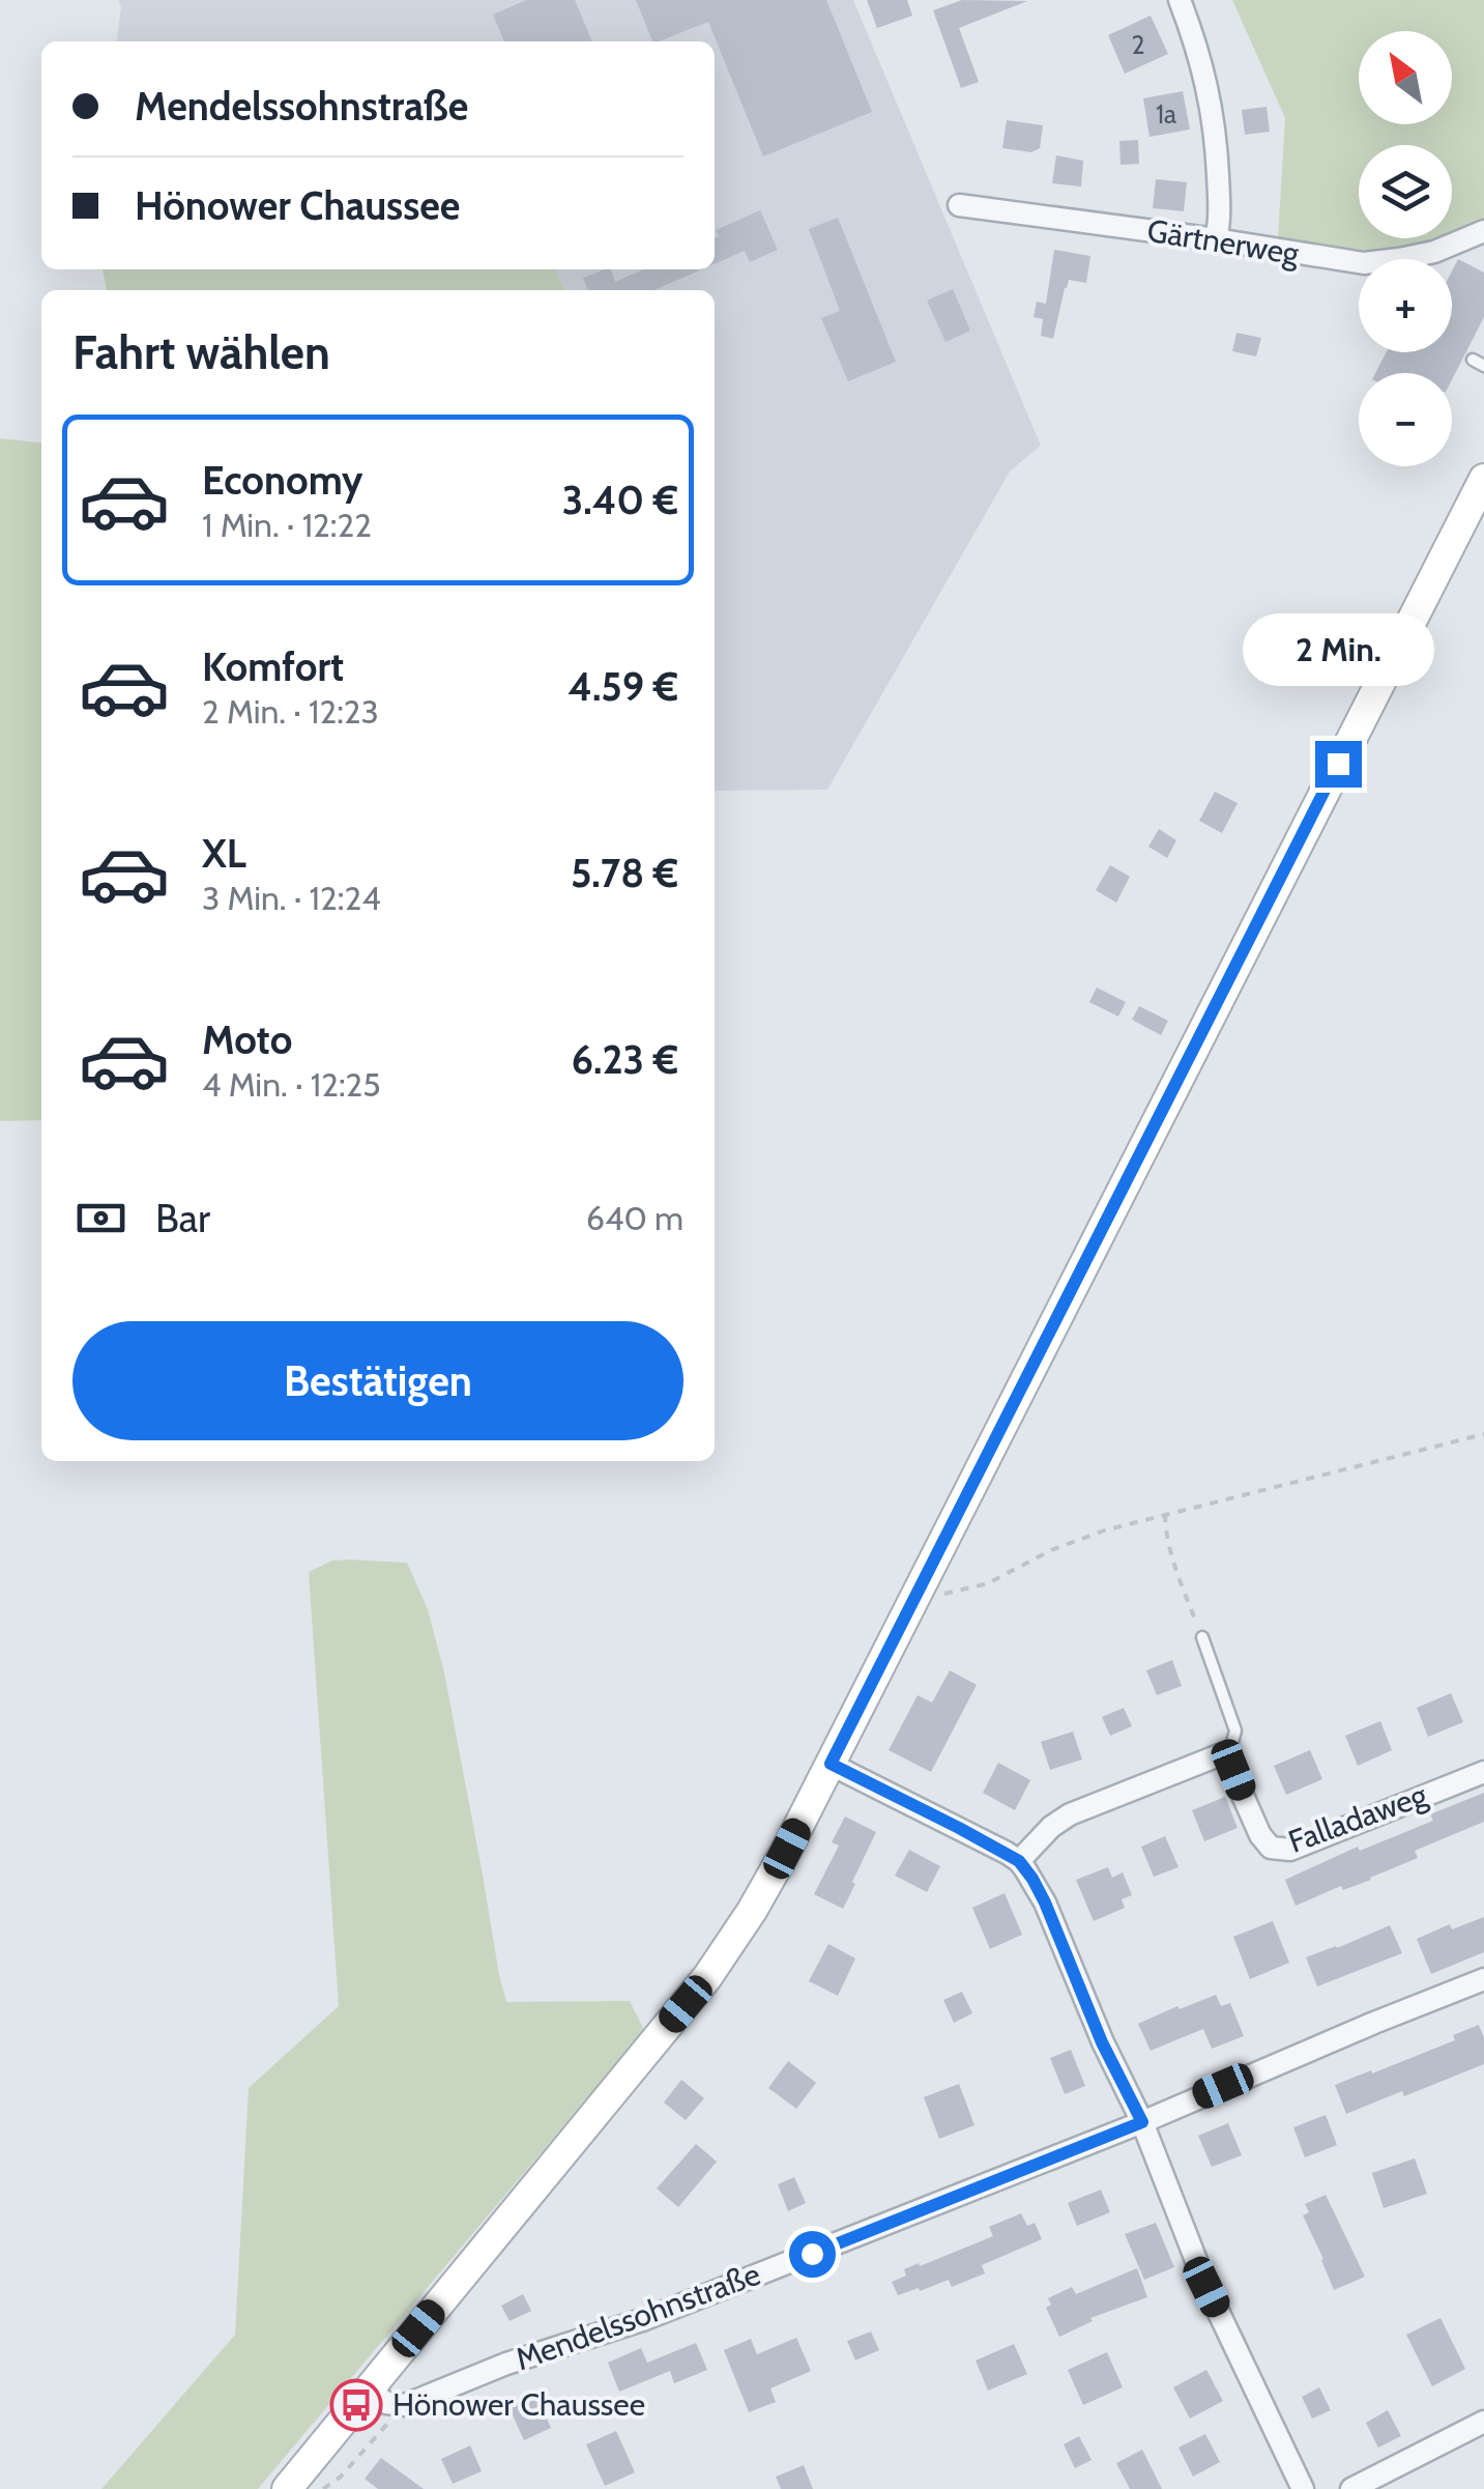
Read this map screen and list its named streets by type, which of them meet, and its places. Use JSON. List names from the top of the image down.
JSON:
{
  "streets": {
    "street": ["Gärtnerweg", "Falladaweg", "Mendelssohnstraße"]
  },
  "places": {
    "bus stop": ["Hönower Chaussee"]
  },
  "house_numbers": ["2", "1a"],
  "north": "top left",
  "page": {
    "map_buttons": ["+", "−"],
    "banner": ["Mendelssohnstraße", "Hönower Chaussee"],
    "heading": "Fahrt wählen",
    "list": [
      {
        "name": "Economy",
        "note": "1 Min. · 12:22",
        "value": "3.40 €"
      },
      {
        "name": "Komfort",
        "note": "2 Min. · 12:23",
        "value": "4.59 €"
      },
      {
        "name": "XL",
        "note": "3 Min. · 12:24",
        "value": "5.78 €"
      },
      {
        "name": "Moto",
        "note": "4 Min. · 12:25",
        "value": "6.23 €"
      }
    ],
    "bubble": "2 Min.",
    "pay": ["Bar", "640 m"],
    "buttons": "Bestätigen"
  }
}
